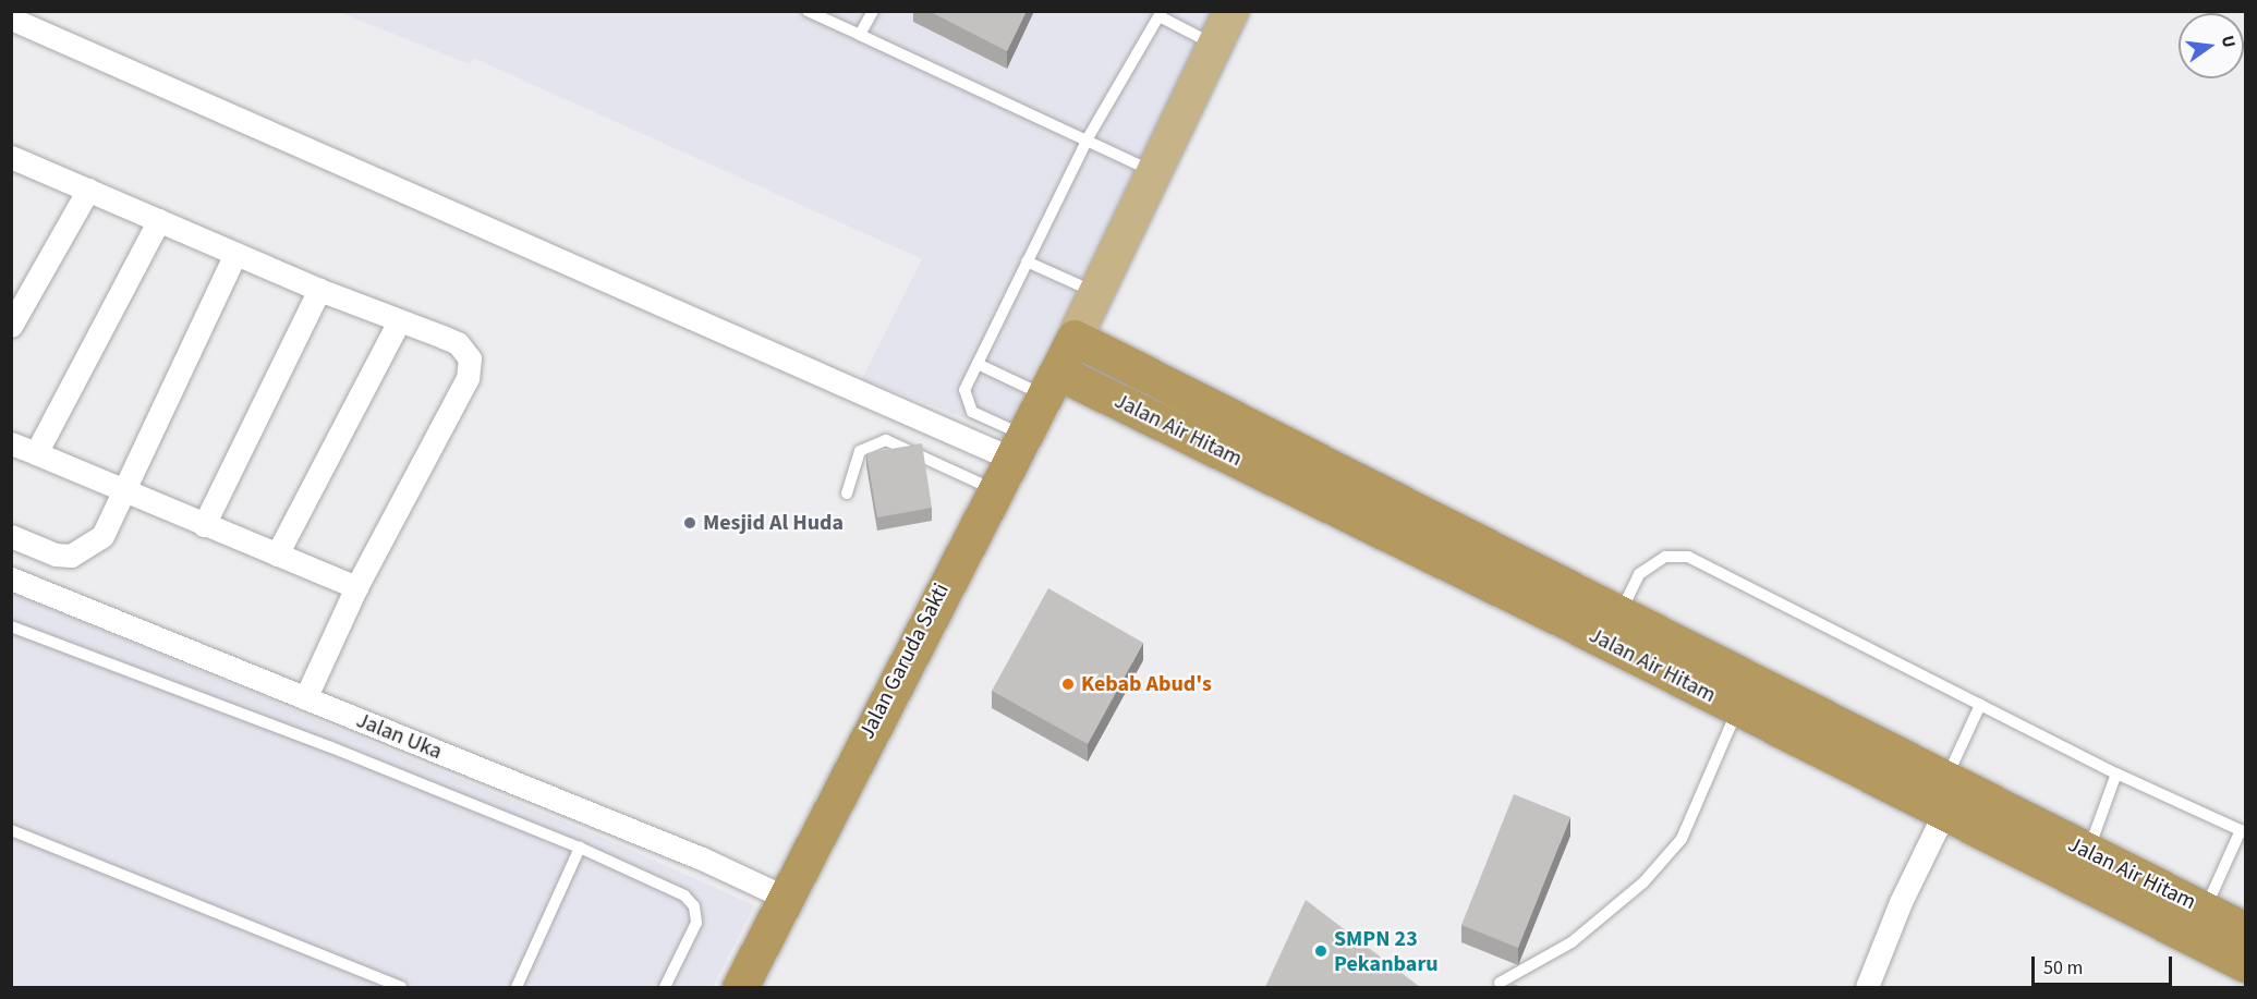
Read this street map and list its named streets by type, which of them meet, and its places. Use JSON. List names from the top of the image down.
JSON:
{
  "streets": {
    "highway": ["Jalan Air Hitam", "Jalan Garuda Sakti"],
    "street": ["Jalan Uka"]
  },
  "crossings": [
    ["Jalan Air Hitam", "Jalan Garuda Sakti"],
    ["Jalan Garuda Sakti", "Jalan Uka"]
  ],
  "places": ["Mesjid Al Huda", "Kebab Abud's", "SMPN 23 Pekanbaru"],
  "scale_bar": "50 m",
  "north": "right"
}
